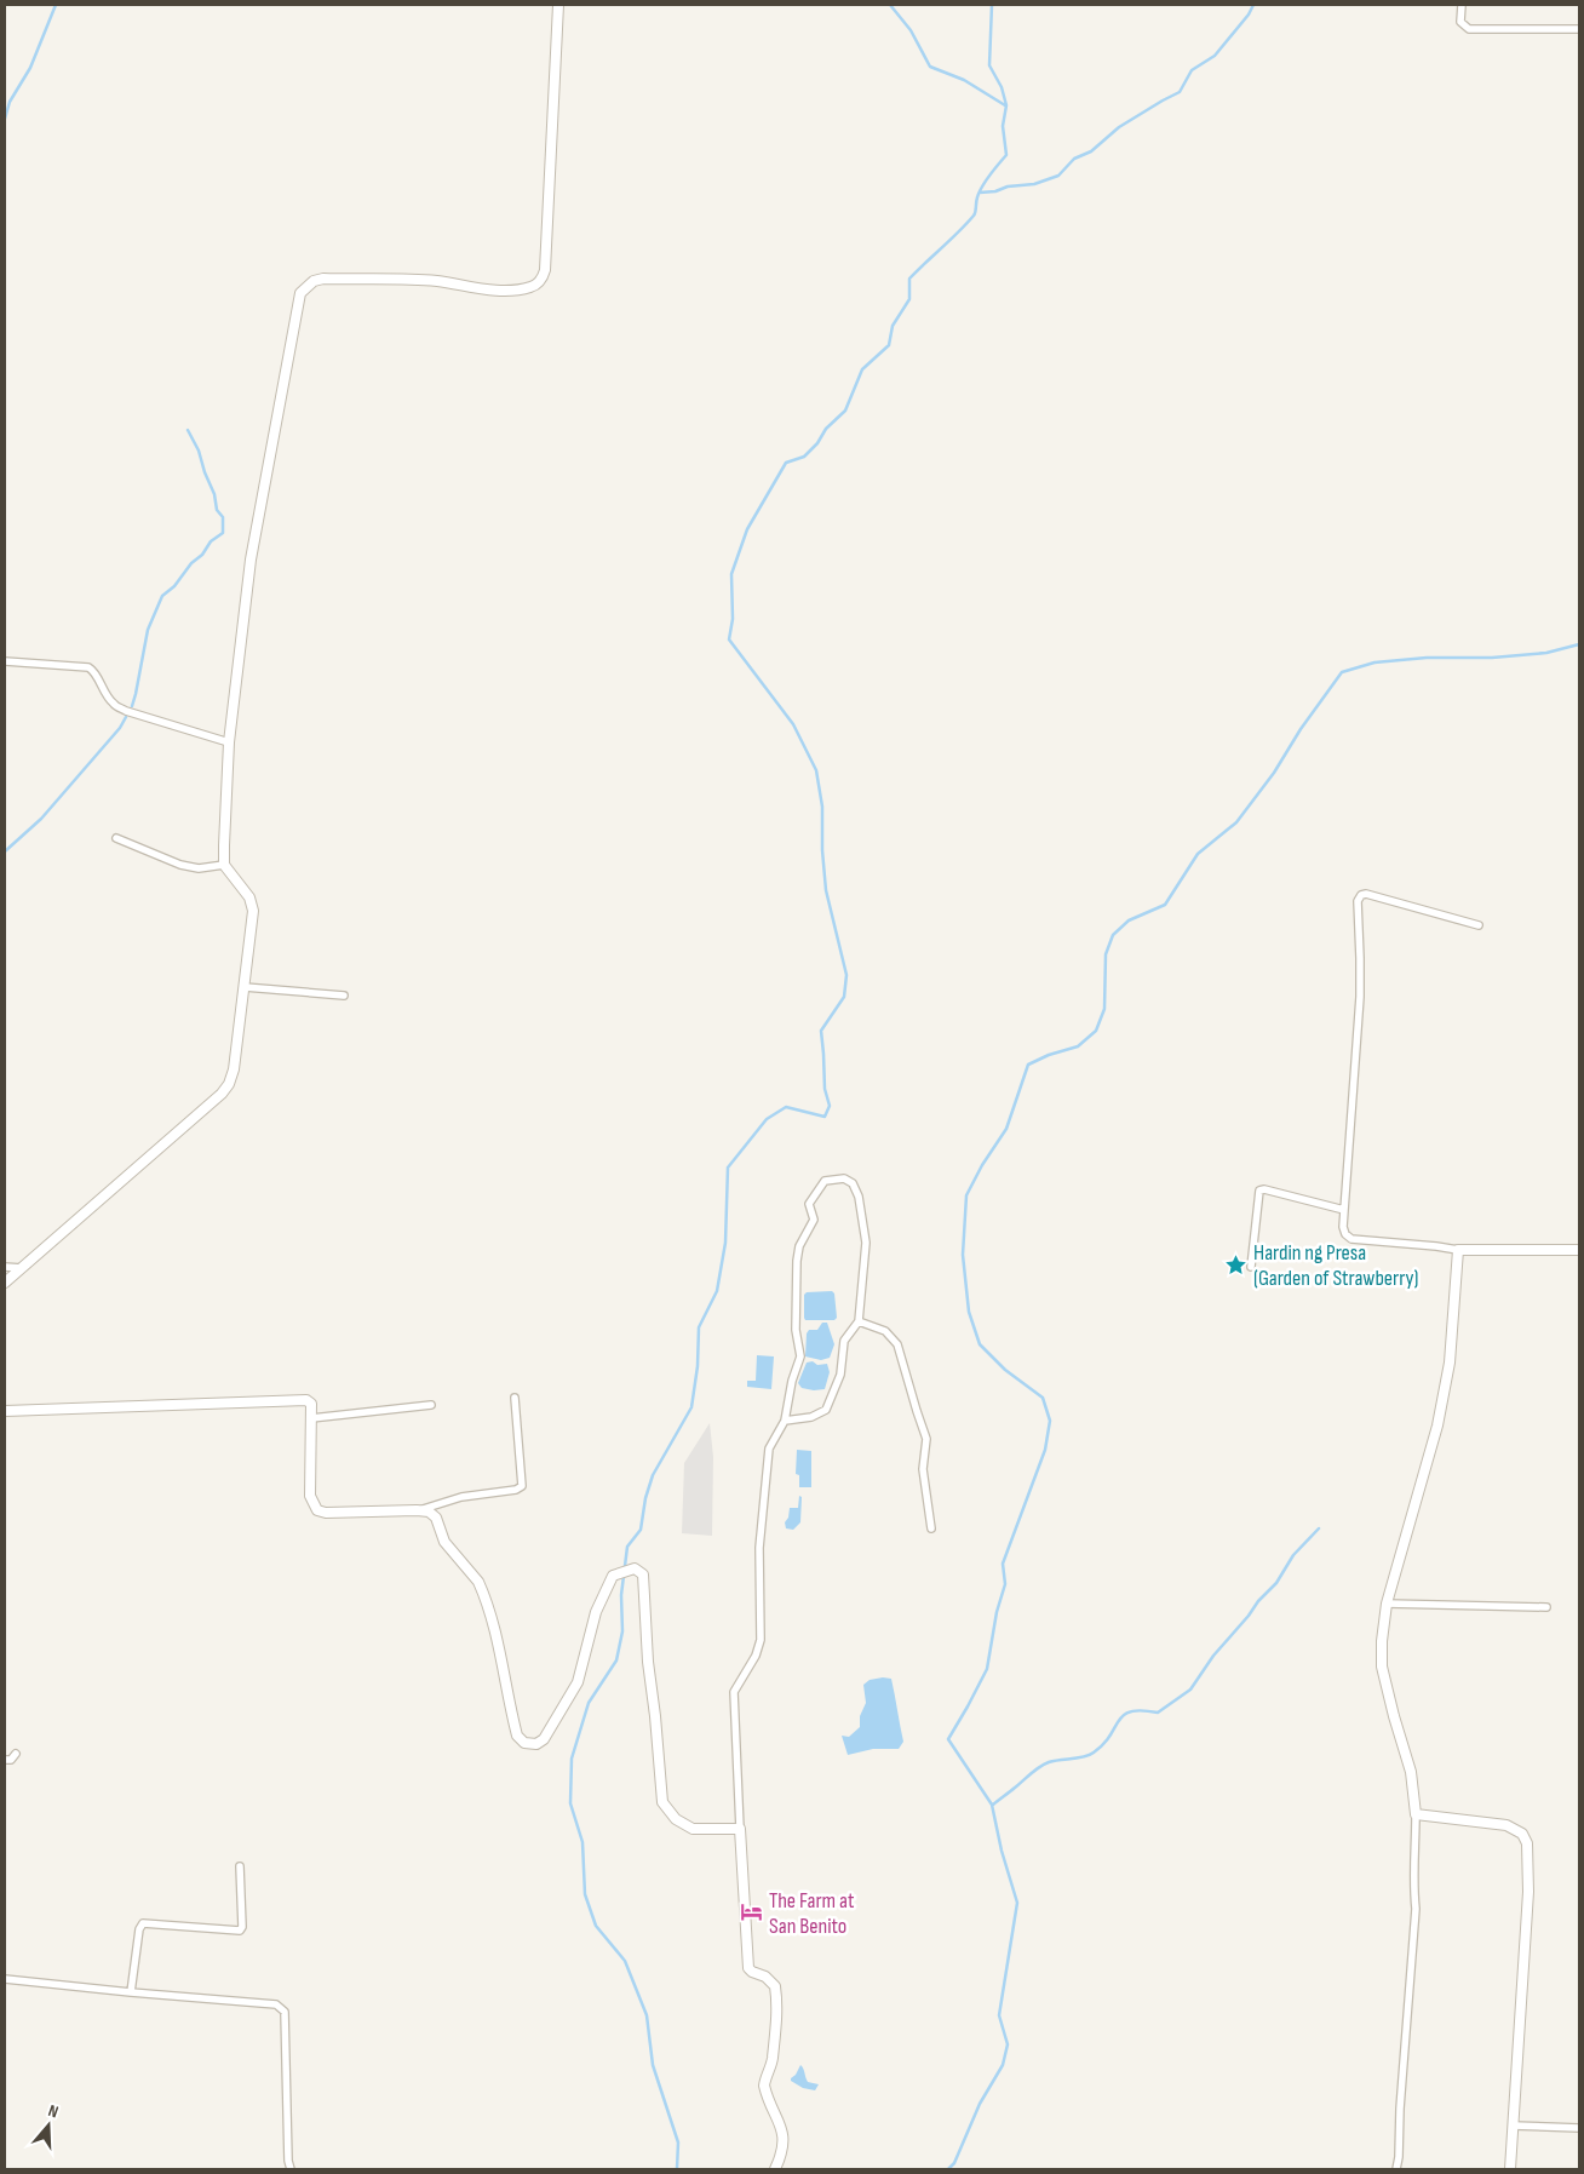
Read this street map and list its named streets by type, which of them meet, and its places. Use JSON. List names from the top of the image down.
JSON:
{
  "places": {
    "place": ["Hardin ng Presa (Garden of Strawberry)"],
    "hotel": ["The Farm at San Benito"]
  },
  "north": "top"
}
